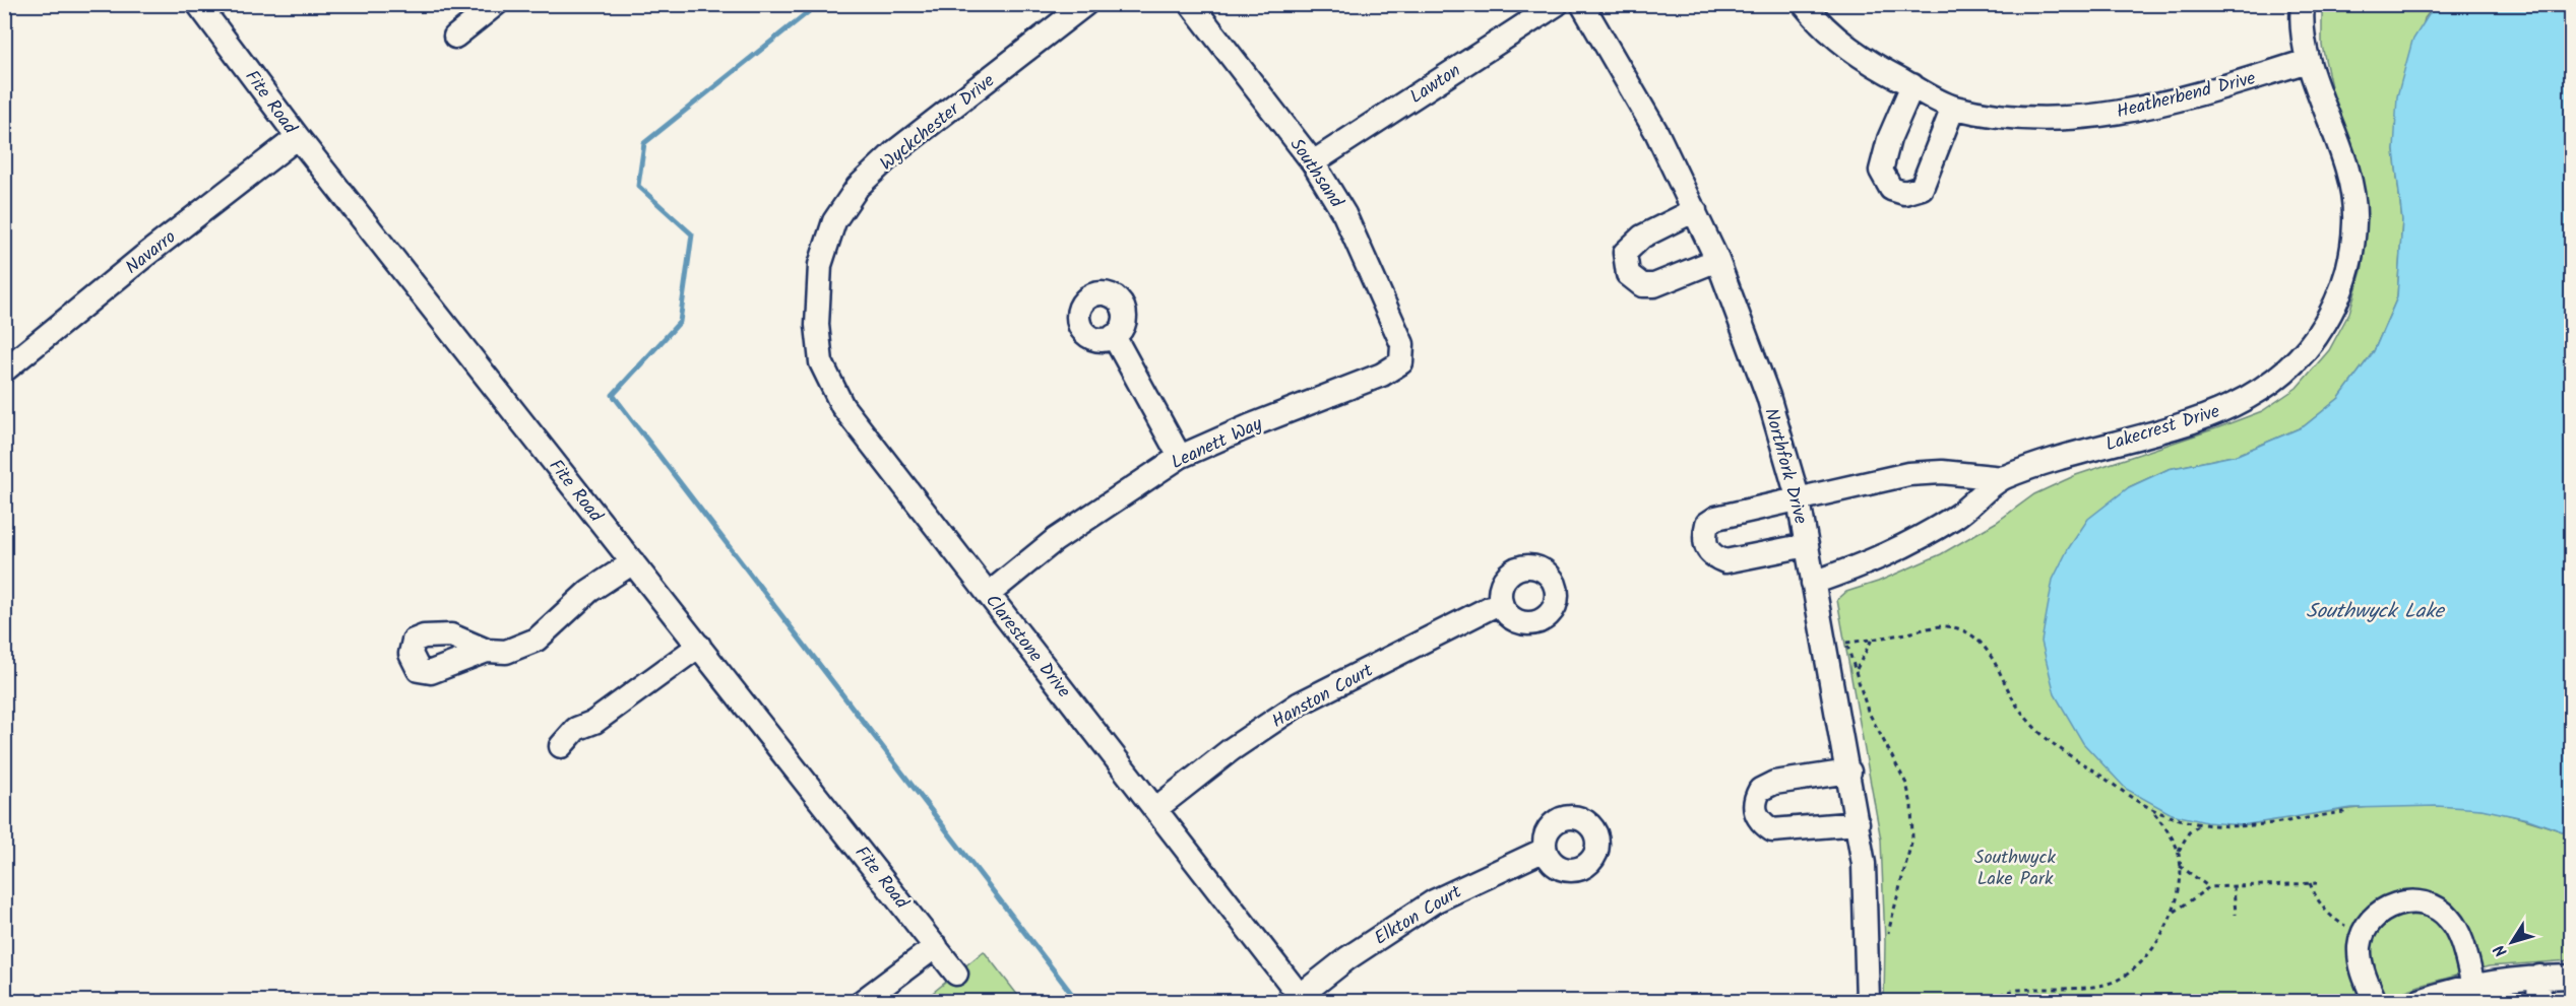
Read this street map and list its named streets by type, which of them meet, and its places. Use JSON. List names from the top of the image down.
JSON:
{
  "streets": {
    "street": [
      "Lawton",
      "Heatherbend Drive",
      "Fite Road",
      "Wyckchester Drive",
      "Southsand",
      "Navarro",
      "Lakecrest Drive",
      "Leanett Way",
      "Northfork Drive",
      "Clarestone Drive",
      "Hanston Court",
      "Elkton Court"
    ]
  },
  "crossings": [
    ["Lawton", "Southsand"],
    ["Heatherbend Drive", "Lakecrest Drive"],
    ["Fite Road", "Navarro"],
    ["Wyckchester Drive", "Clarestone Drive"],
    ["Southsand", "Leanett Way"],
    ["Lakecrest Drive", "Northfork Drive"],
    ["Leanett Way", "Clarestone Drive"],
    ["Clarestone Drive", "Hanston Court"],
    ["Clarestone Drive", "Elkton Court"]
  ],
  "water": ["Southwyck Lake"],
  "parks": ["Southwyck Lake Park"],
  "north": "bottom left"
}
